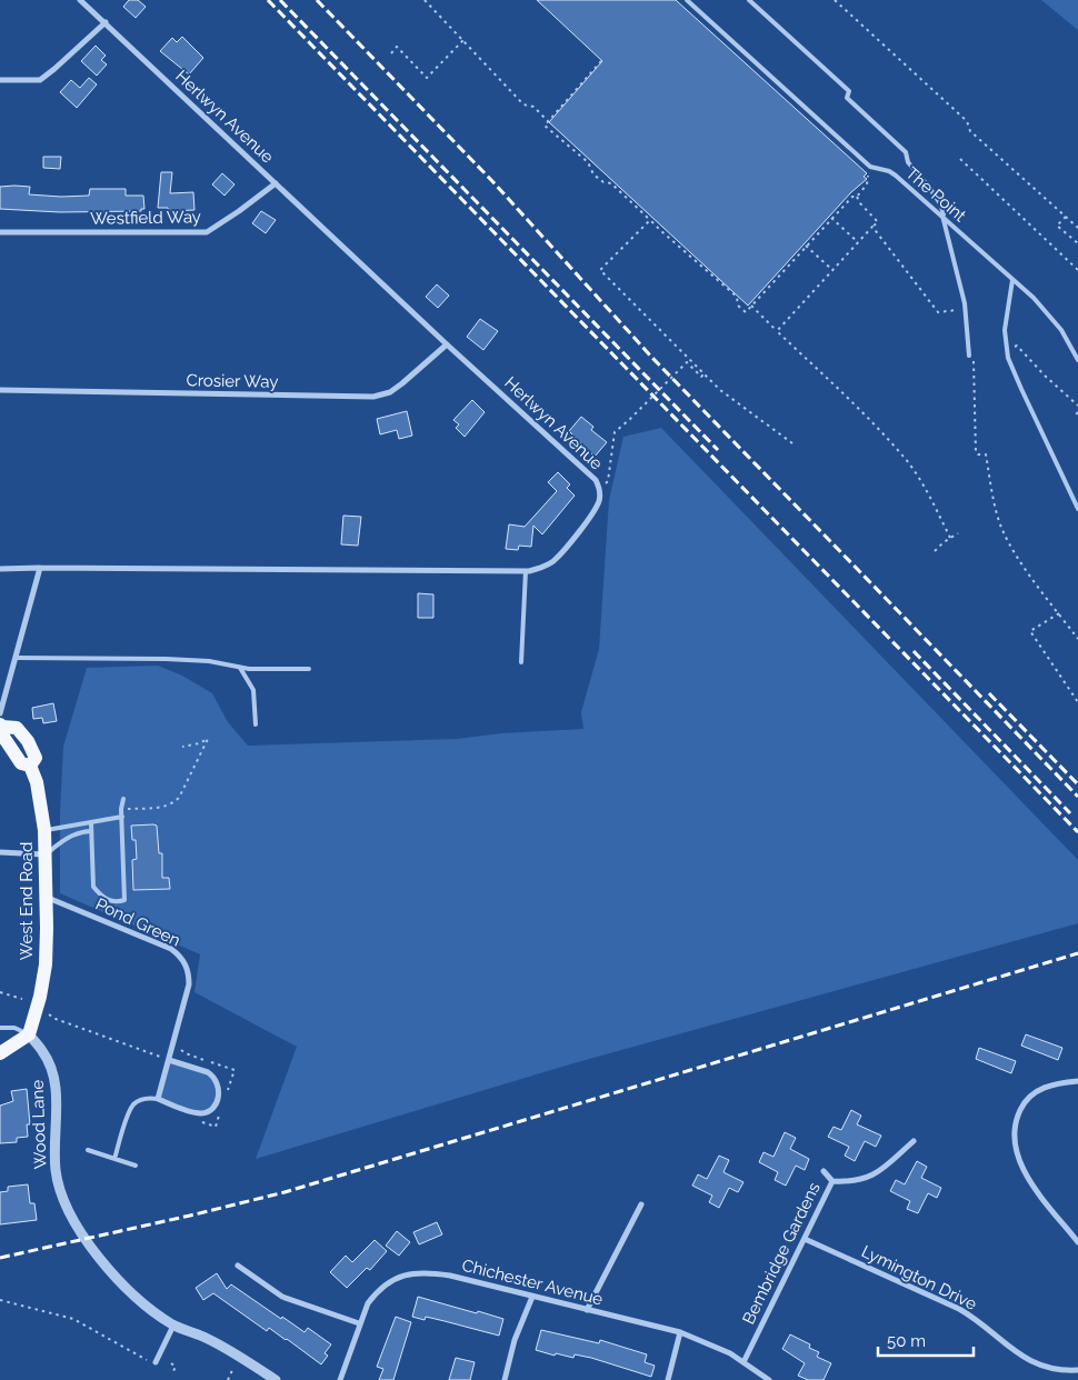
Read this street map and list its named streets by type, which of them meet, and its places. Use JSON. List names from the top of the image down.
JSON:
{
  "streets": {
    "main road": ["West End Road"],
    "street": [
      "Herlwyn Avenue",
      "Westfield Way",
      "Crosier Way",
      "Pond Green",
      "Wood Lane",
      "Bembridge Gardens",
      "Lymington Drive",
      "Chichester Avenue"
    ],
    "lane": ["The Point"]
  },
  "crossings": [
    ["Herlwyn Avenue", "Westfield Way"],
    ["Herlwyn Avenue", "Crosier Way"],
    ["West End Road", "Pond Green"],
    ["West End Road", "Wood Lane"],
    ["Bembridge Gardens", "Lymington Drive"],
    ["Bembridge Gardens", "Chichester Avenue"]
  ],
  "scale_bar": "50 m"
}
